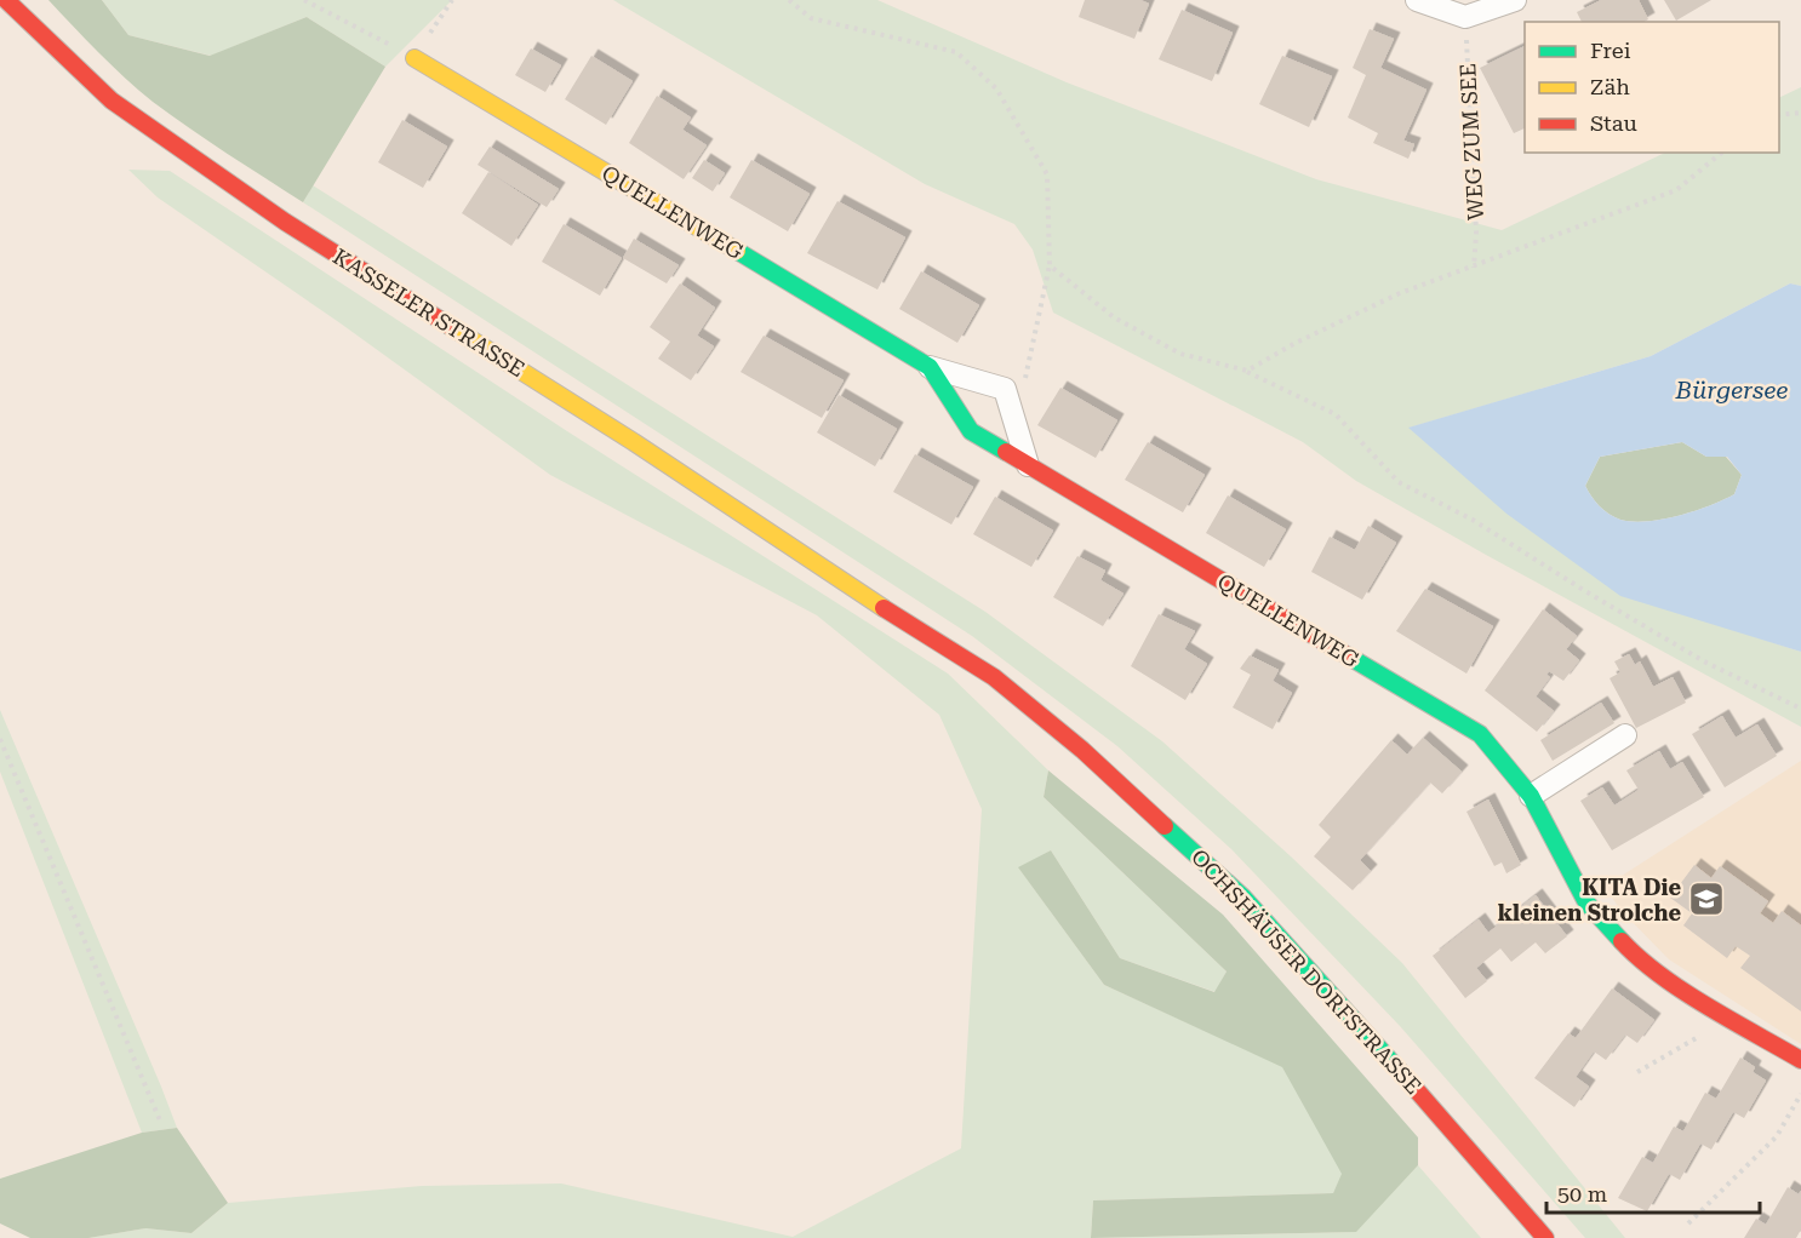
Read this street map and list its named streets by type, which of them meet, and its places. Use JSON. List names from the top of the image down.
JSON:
{
  "streets": {
    "main road": ["QUELLENWEG", "KASSELER STRASSE", "OCHSHÄUSER DORFSTRASSE"],
    "path": ["WEG ZUM SEE"]
  },
  "crossings": [
    ["KASSELER STRASSE", "OCHSHÄUSER DORFSTRASSE"]
  ],
  "water": ["Bürgersee"],
  "places": {
    "school or university": ["KITA Die kleinen Strolche"]
  },
  "legend": ["Frei", "Zäh", "Stau"],
  "scale_bar": "50 m"
}
